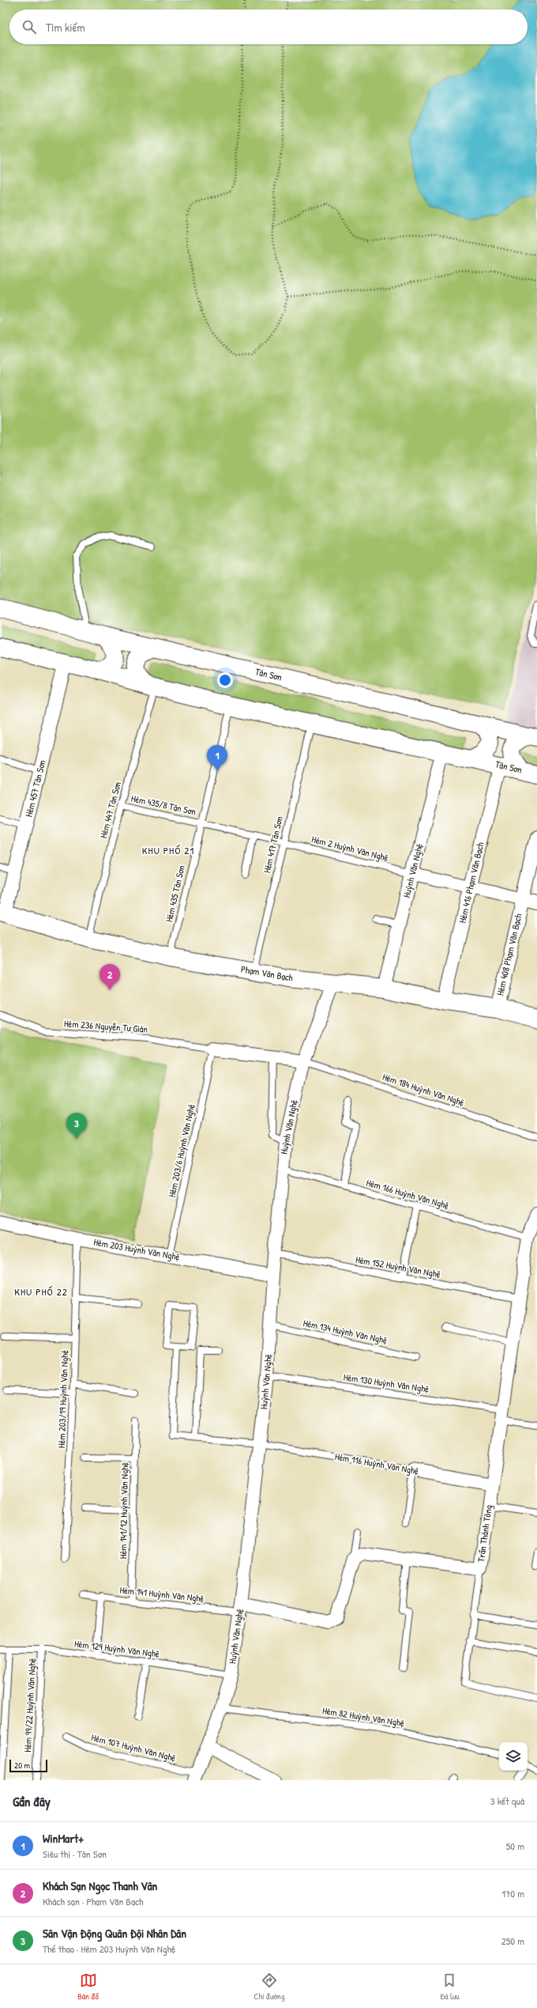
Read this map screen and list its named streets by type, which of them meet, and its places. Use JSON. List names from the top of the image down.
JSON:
{
  "streets": {
    "street": [
      "Tân Sơn",
      "Hẻm 457 Tân Sơn",
      "Huỳnh Văn Nghệ",
      "Hẻm 416 Phạm Văn Bạch",
      "Hẻm 408 Phạm Văn Bạch",
      "Phạm Văn Bạch",
      "Hẻm 203 Huỳnh Văn Nghệ",
      "Hẻm 116 Huỳnh Văn Nghệ",
      "Trần Thánh Tông"
    ],
    "lane": [
      "Hẻm 435/8 Tân Sơn",
      "Hẻm 447 Tân Sơn",
      "Hẻm 417 Tân Sơn",
      "Hẻm 2 Huỳnh Văn Nghệ",
      "Hẻm 435 Tân Sơn",
      "Hẻm 236 Nguyễn Tư Giản",
      "Hẻm 184 Huỳnh Văn Nghệ",
      "Hẻm 203/6 Huỳnh Văn Nghệ",
      "Hẻm 166 Huỳnh Văn Nghệ",
      "Hẻm 152 Huỳnh Văn Nghệ",
      "Hẻm 134 Huỳnh Văn Nghệ",
      "Hẻm 130 Huỳnh Văn Nghệ",
      "Hẻm 203/19 Huỳnh Văn Nghệ",
      "Hẻm 141/12 Huỳnh Văn Nghệ",
      "Hẻm 141 Huỳnh Văn Nghệ",
      "Hẻm 129 Huỳnh Văn Nghệ",
      "Hẻm 99/22 Huỳnh Văn Nghệ",
      "Hẻm 82 Huỳnh Văn Nghệ",
      "Hẻm 107 Huỳnh Văn Nghệ"
    ]
  },
  "crossings": [
    ["Tân Sơn", "Hẻm 457 Tân Sơn"],
    ["Tân Sơn", "Hẻm 447 Tân Sơn"],
    ["Tân Sơn", "Hẻm 417 Tân Sơn"],
    ["Tân Sơn", "Huỳnh Văn Nghệ"],
    ["Tân Sơn", "Hẻm 416 Phạm Văn Bạch"],
    ["Tân Sơn", "Hẻm 435 Tân Sơn"],
    ["Hẻm 457 Tân Sơn", "Phạm Văn Bạch"],
    ["Hẻm 435/8 Tân Sơn", "Hẻm 447 Tân Sơn"],
    ["Hẻm 435/8 Tân Sơn", "Hẻm 2 Huỳnh Văn Nghệ"],
    ["Hẻm 435/8 Tân Sơn", "Hẻm 435 Tân Sơn"],
    ["Hẻm 447 Tân Sơn", "Phạm Văn Bạch"],
    ["Hẻm 417 Tân Sơn", "Hẻm 2 Huỳnh Văn Nghệ"],
    ["Hẻm 417 Tân Sơn", "Phạm Văn Bạch"],
    ["Hẻm 2 Huỳnh Văn Nghệ", "Huỳnh Văn Nghệ"],
    ["Huỳnh Văn Nghệ", "Phạm Văn Bạch"],
    ["Huỳnh Văn Nghệ", "Hẻm 184 Huỳnh Văn Nghệ"],
    ["Huỳnh Văn Nghệ", "Hẻm 166 Huỳnh Văn Nghệ"],
    ["Huỳnh Văn Nghệ", "Hẻm 203 Huỳnh Văn Nghệ"],
    ["Huỳnh Văn Nghệ", "Hẻm 152 Huỳnh Văn Nghệ"],
    ["Huỳnh Văn Nghệ", "Hẻm 134 Huỳnh Văn Nghệ"],
    ["Huỳnh Văn Nghệ", "Hẻm 130 Huỳnh Văn Nghệ"],
    ["Huỳnh Văn Nghệ", "Hẻm 116 Huỳnh Văn Nghệ"],
    ["Huỳnh Văn Nghệ", "Hẻm 141 Huỳnh Văn Nghệ"],
    ["Huỳnh Văn Nghệ", "Hẻm 129 Huỳnh Văn Nghệ"],
    ["Huỳnh Văn Nghệ", "Hẻm 82 Huỳnh Văn Nghệ"],
    ["Huỳnh Văn Nghệ", "Hẻm 107 Huỳnh Văn Nghệ"],
    ["Hẻm 416 Phạm Văn Bạch", "Phạm Văn Bạch"],
    ["Hẻm 435 Tân Sơn", "Phạm Văn Bạch"],
    ["Hẻm 408 Phạm Văn Bạch", "Phạm Văn Bạch"],
    ["Hẻm 236 Nguyễn Tư Giản", "Hẻm 203/6 Huỳnh Văn Nghệ"],
    ["Hẻm 203/6 Huỳnh Văn Nghệ", "Hẻm 203 Huỳnh Văn Nghệ"],
    ["Hẻm 166 Huỳnh Văn Nghệ", "Trần Thánh Tông"],
    ["Hẻm 203 Huỳnh Văn Nghệ", "Hẻm 203/19 Huỳnh Văn Nghệ"],
    ["Hẻm 152 Huỳnh Văn Nghệ", "Trần Thánh Tông"],
    ["Hẻm 130 Huỳnh Văn Nghệ", "Trần Thánh Tông"],
    ["Hẻm 116 Huỳnh Văn Nghệ", "Trần Thánh Tông"],
    ["Hẻm 141/12 Huỳnh Văn Nghệ", "Hẻm 141 Huỳnh Văn Nghệ"],
    ["Hẻm 129 Huỳnh Văn Nghệ", "Hẻm 99/22 Huỳnh Văn Nghệ"]
  ],
  "districts": ["KHU PHỐ 21", "KHU PHỐ 22"],
  "scale_bar": "20 m",
  "page": {
    "search": "Tìm kiếm",
    "pins": ["1", "2", "3"],
    "scale": "20 m",
    "heading": ["Gần đây", "3 kết quả"],
    "list": [
      {
        "mark": "1",
        "name": "WinMart+",
        "note": "Siêu thị · Tân Sơn",
        "value": "50 m"
      },
      {
        "mark": "2",
        "name": "Khách Sạn Ngọc Thanh Vân",
        "note": "Khách sạn · Phạm Văn Bạch",
        "value": "170 m"
      },
      {
        "mark": "3",
        "name": "Sân Vận Động Quân Đội Nhân Dân",
        "note": "Thể thao · Hẻm 203 Huỳnh Văn Nghệ",
        "value": "250 m"
      }
    ],
    "nav": ["Bản đồ", "Chỉ đường", "Đã lưu"]
  }
}
